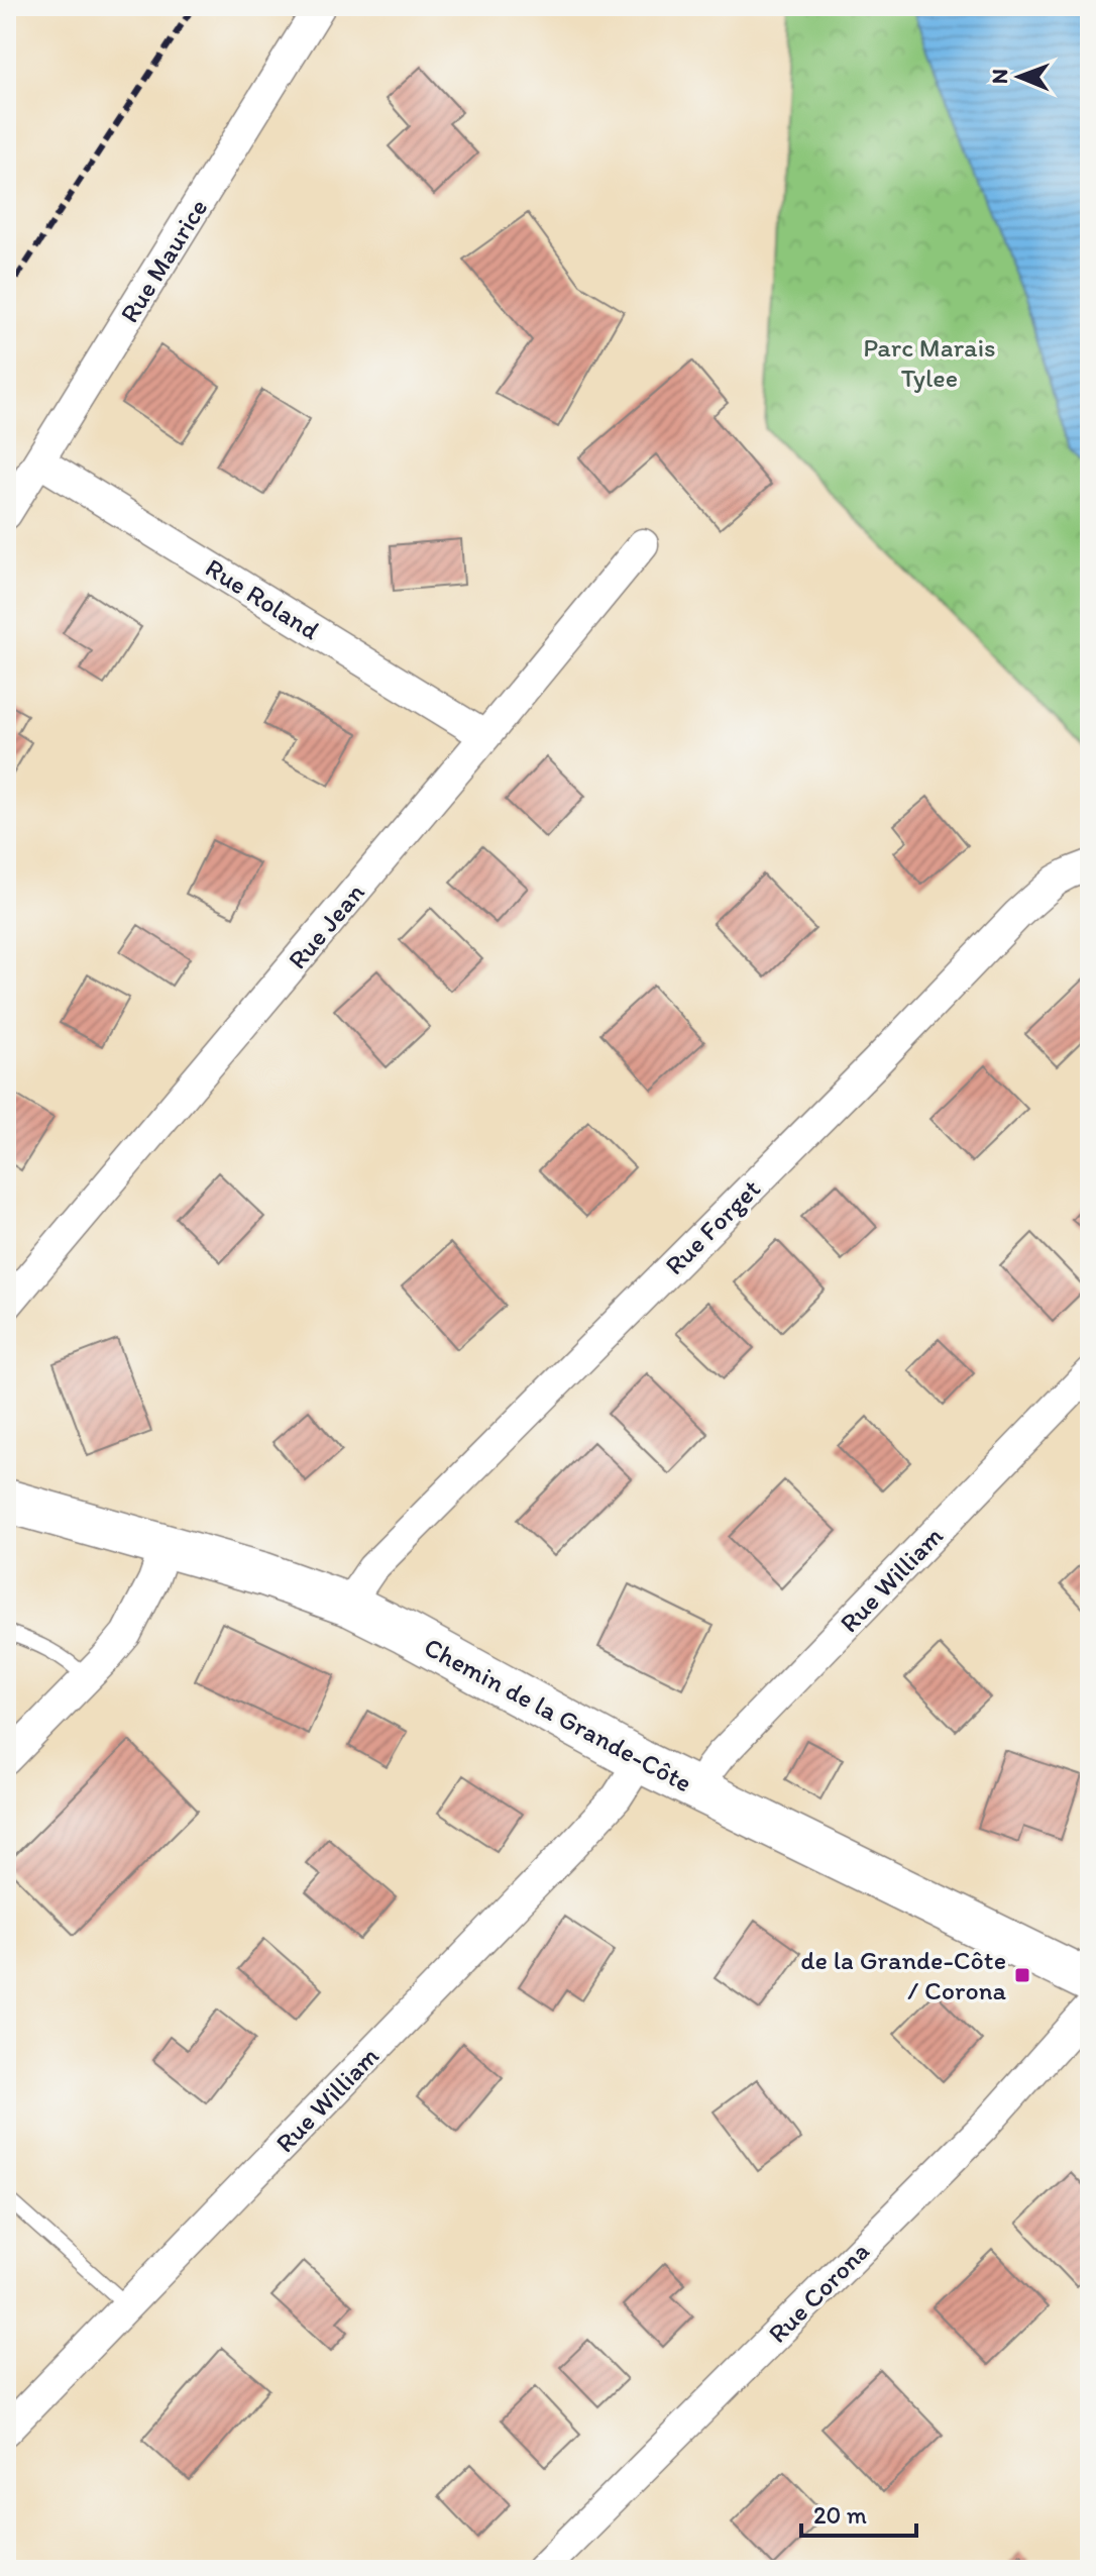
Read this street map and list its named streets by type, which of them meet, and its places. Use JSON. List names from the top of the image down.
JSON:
{
  "streets": {
    "main road": ["Chemin de la Grande-Côte"],
    "street": [
      "Rue Maurice",
      "Rue Roland",
      "Rue Jean",
      "Rue Forget",
      "Rue William",
      "Rue Corona"
    ]
  },
  "crossings": [
    ["Rue Maurice", "Rue Roland"],
    ["Rue Roland", "Rue Jean"],
    ["Rue Forget", "Chemin de la Grande-Côte"],
    ["Rue William", "Chemin de la Grande-Côte"]
  ],
  "parks": ["Parc Marais Tylee"],
  "places": {
    "transit": ["de la Grande-Côte / Corona"]
  },
  "scale_bar": "20 m",
  "north": "left"
}
